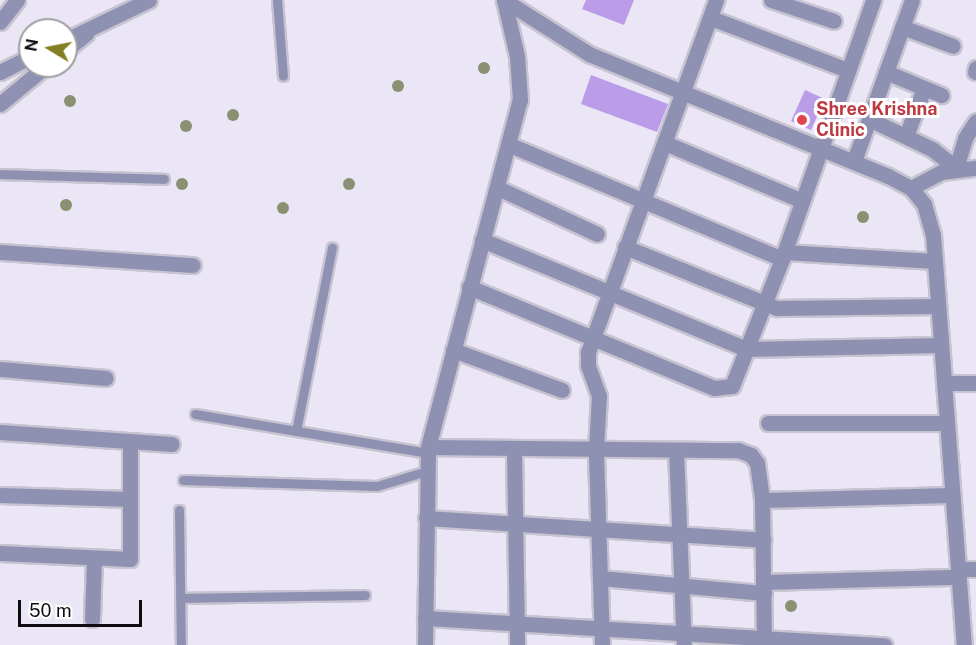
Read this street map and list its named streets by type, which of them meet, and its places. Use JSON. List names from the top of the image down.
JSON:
{
  "places": ["Shree Krishna Clinic"],
  "scale_bar": "50 m",
  "north": "left"
}
